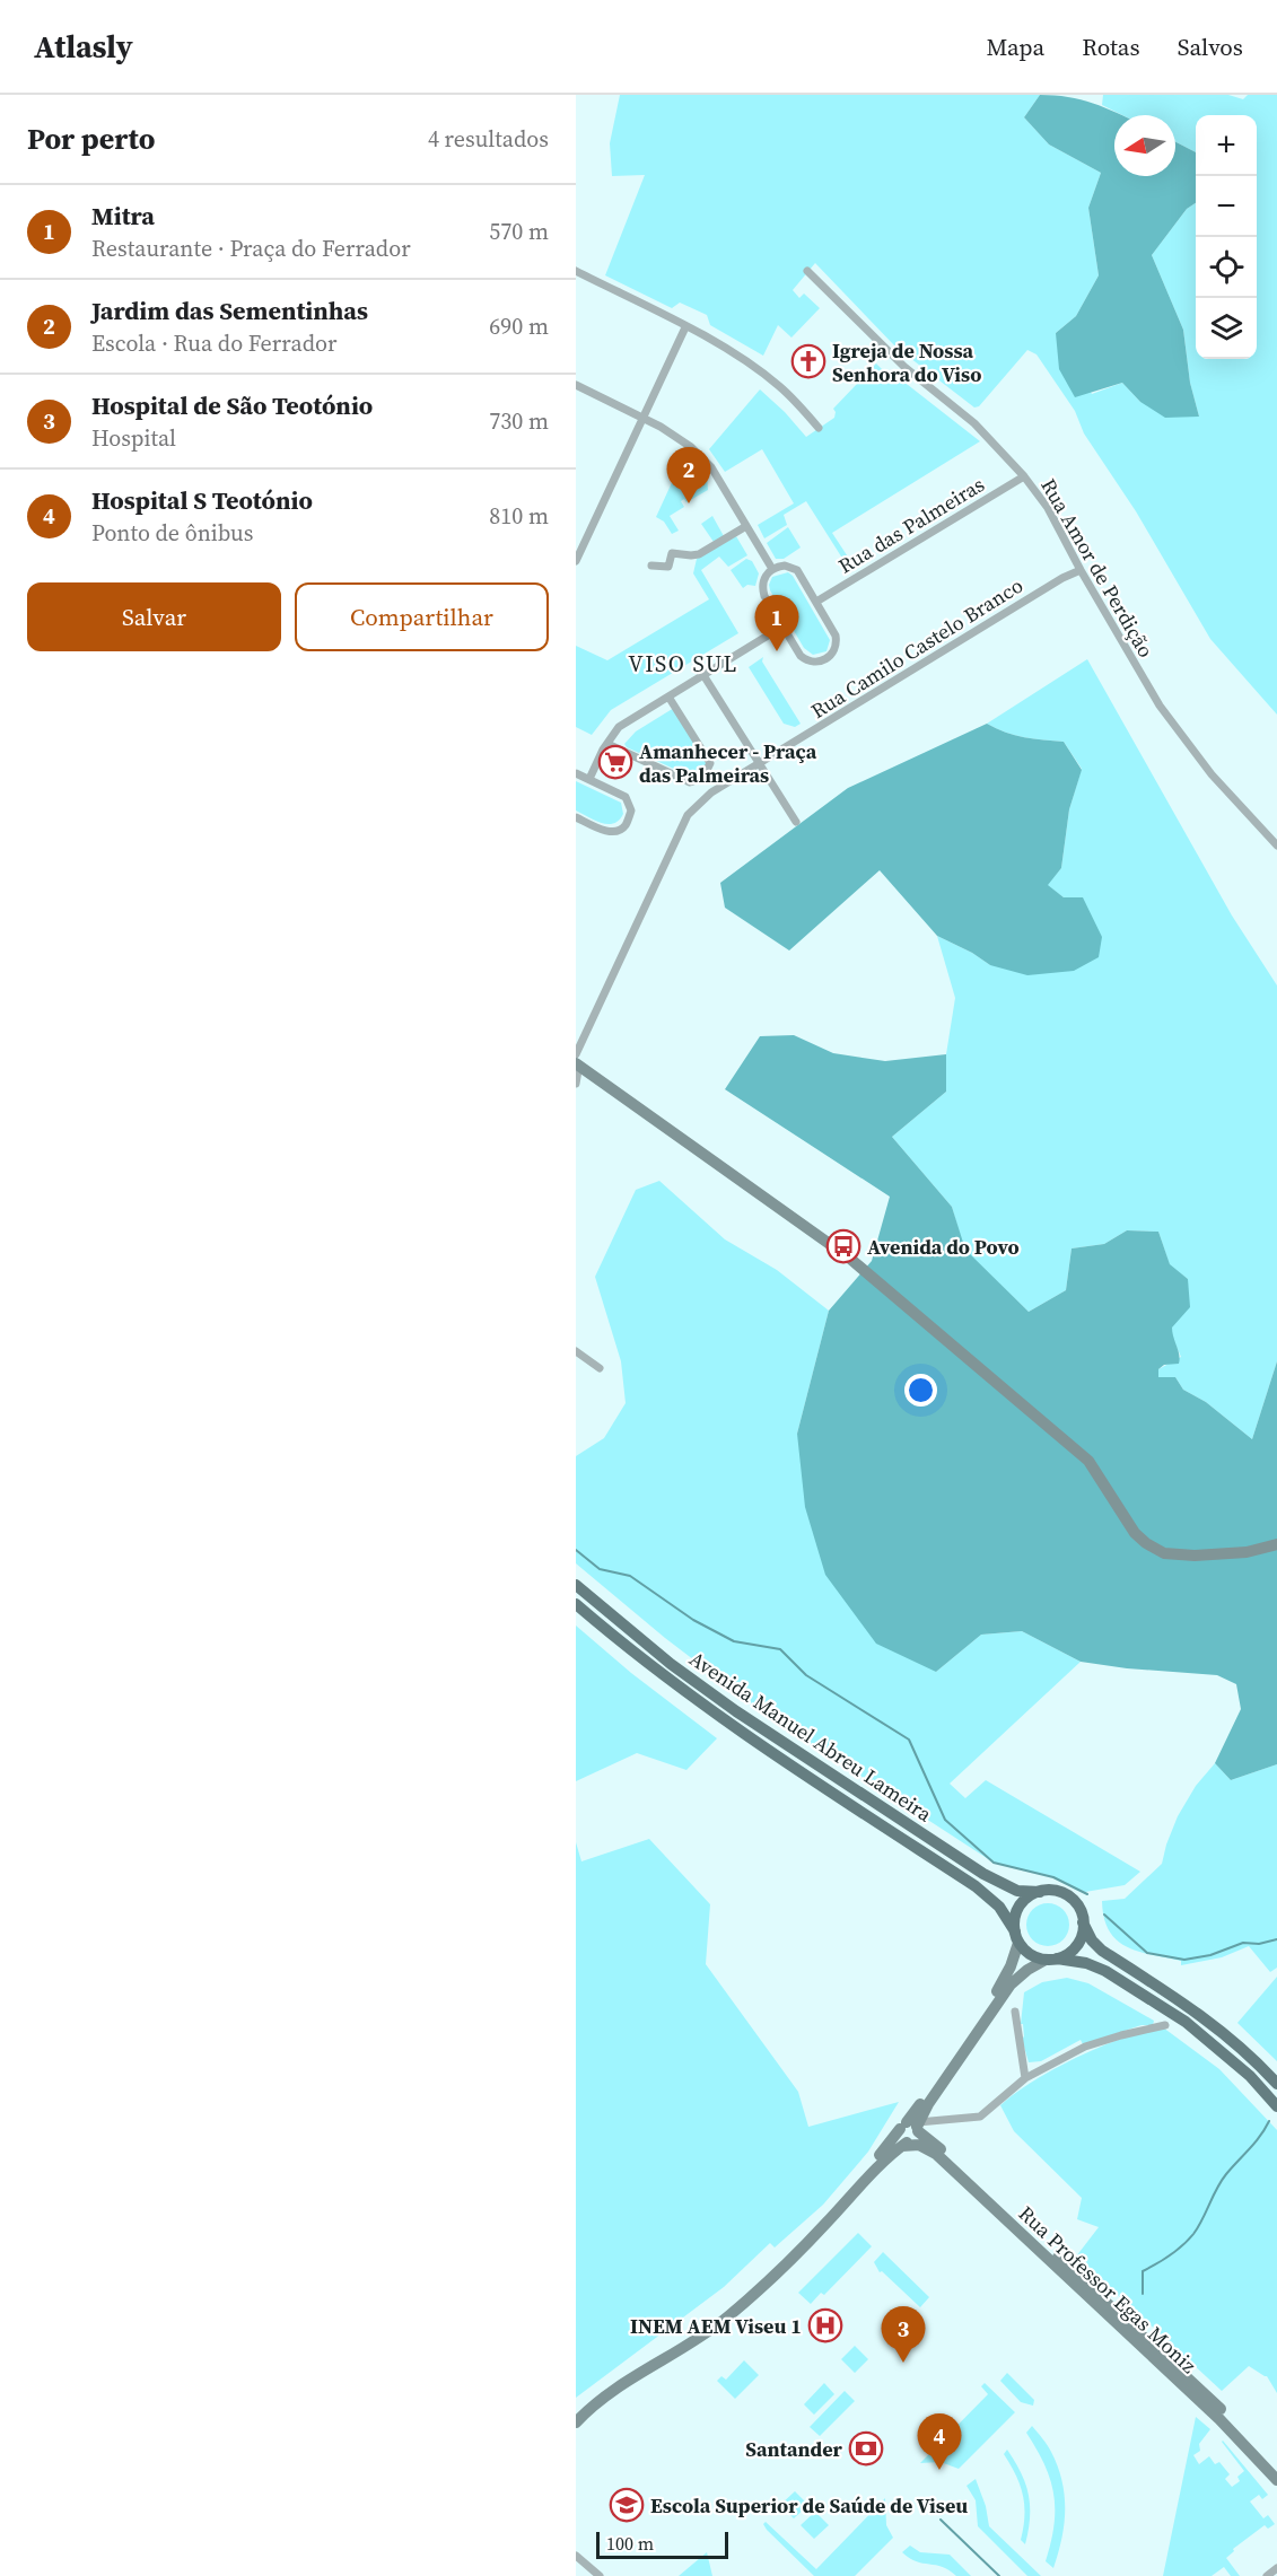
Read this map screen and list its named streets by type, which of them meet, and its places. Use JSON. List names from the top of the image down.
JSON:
{
  "streets": {
    "main road": ["Avenida Manuel Abreu Lameira"],
    "street": [
      "Rua das Palmeiras",
      "Rua Amor de Perdição",
      "Rua Camilo Castelo Branco",
      "Rua Professor Egas Moniz"
    ]
  },
  "crossings": [
    ["Rua das Palmeiras", "Rua Amor de Perdição"],
    ["Rua Amor de Perdição", "Rua Camilo Castelo Branco"]
  ],
  "districts": ["VISO SUL"],
  "places": {
    "church": ["Igreja de Nossa Senhora do Viso"],
    "supermarket": ["Amanhecer - Praça das Palmeiras"],
    "bus stop": ["Avenida do Povo"],
    "hospital": ["INEM AEM Viseu 1"],
    "bank": ["Santander"],
    "school or university": ["Escola Superior de Saúde de Viseu"]
  },
  "scale_bar": "100 m",
  "north": "left",
  "page": {
    "header": "Atlasly",
    "nav": ["Mapa", "Rotas", "Salvos"],
    "heading": ["Por perto", "4 resultados"],
    "map_buttons": ["+", "−"],
    "list": [
      {
        "mark": "1",
        "name": "Mitra",
        "note": "Restaurante · Praça do Ferrador",
        "value": "570 m"
      },
      {
        "mark": "2",
        "name": "Jardim das Sementinhas",
        "note": "Escola · Rua do Ferrador",
        "value": "690 m"
      },
      {
        "mark": "3",
        "name": "Hospital de São Teotónio",
        "note": "Hospital",
        "value": "730 m"
      },
      {
        "mark": "4",
        "name": "Hospital S Teotónio",
        "note": "Ponto de ônibus",
        "value": "810 m"
      }
    ],
    "pins": [
      "2",
      "1",
      "3",
      "4"
    ],
    "buttons": ["Salvar", "Compartilhar"],
    "scale": "100 m"
  }
}
